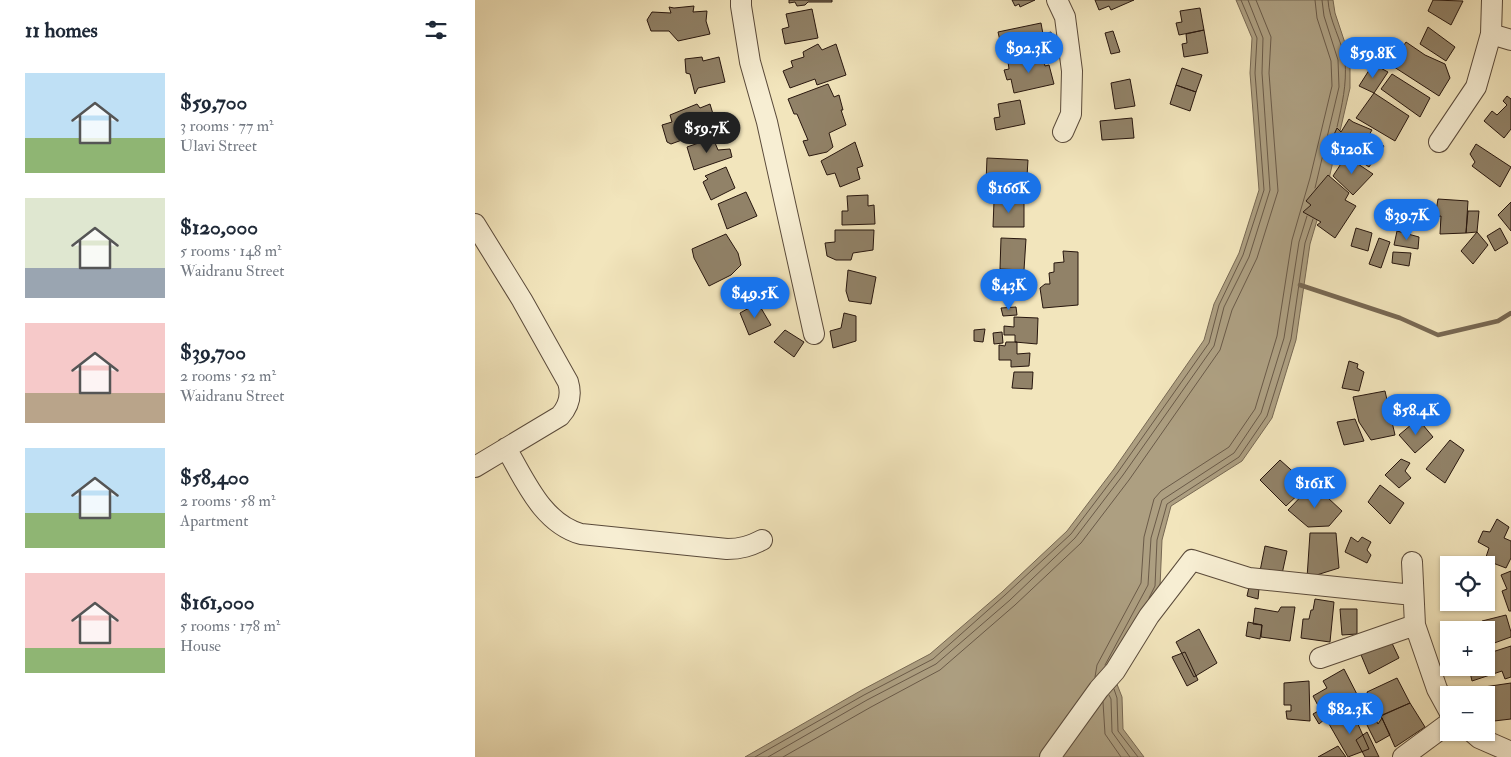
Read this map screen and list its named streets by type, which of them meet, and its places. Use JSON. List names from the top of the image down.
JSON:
{
  "page": {
    "heading": "11 homes",
    "price": [
      "$92.3K",
      "$59.8K",
      "$59.7K",
      "$120K",
      "$166K",
      "$39.7K",
      "$43K",
      "$49.5K",
      "$58.4K",
      "$161K",
      "$82.3K"
    ],
    "list": [
      {
        "name": "$59,700",
        "note": "3 rooms · 77 m² · Ulavi Street"
      },
      {
        "name": "$120,000",
        "note": "5 rooms · 148 m² · Waidranu Street"
      },
      {
        "name": "$39,700",
        "note": "2 rooms · 52 m² · Waidranu Street"
      },
      {
        "name": "$58,400",
        "note": "2 rooms · 58 m² · Apartment"
      },
      {
        "name": "$161,000",
        "note": "5 rooms · 178 m² · House"
      }
    ],
    "map_buttons": ["+", "−"]
  }
}
